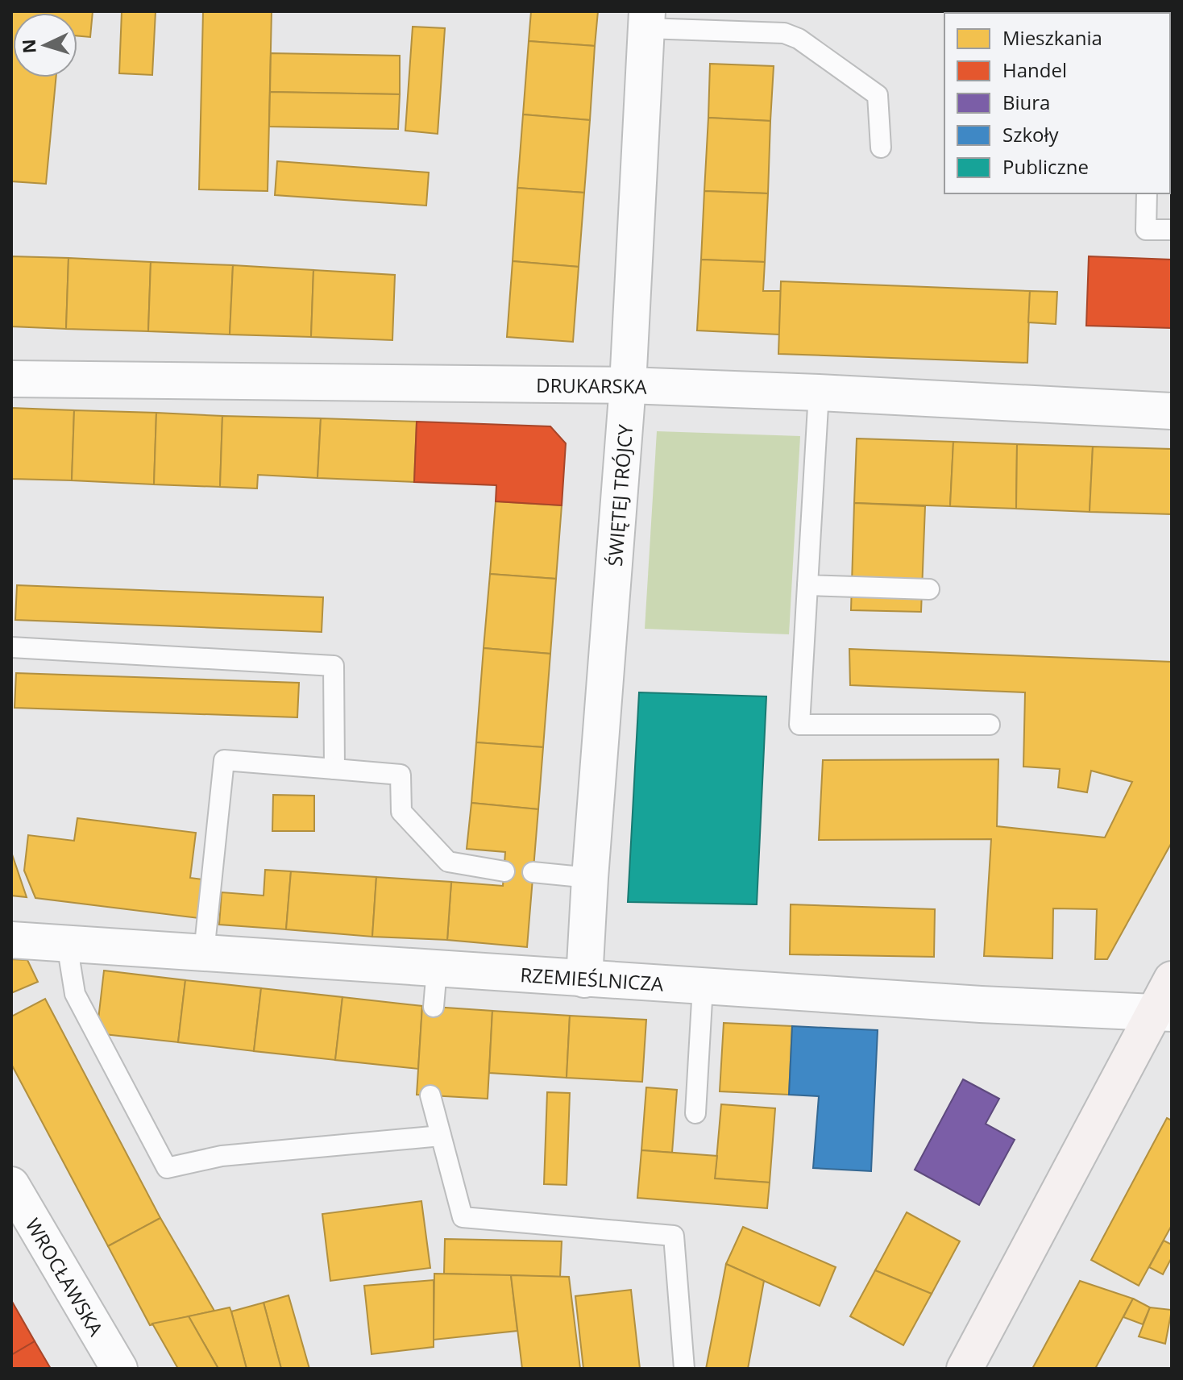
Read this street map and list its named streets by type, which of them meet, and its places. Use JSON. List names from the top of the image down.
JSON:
{
  "streets": {
    "street": [
      "DRUKARSKA",
      "ŚWIĘTEJ TRÓJCY",
      "RZEMIEŚLNICZA",
      "WROCŁAWSKA"
    ]
  },
  "crossings": [
    ["DRUKARSKA", "ŚWIĘTEJ TRÓJCY"],
    ["ŚWIĘTEJ TRÓJCY", "RZEMIEŚLNICZA"]
  ],
  "legend": [
    "Mieszkania",
    "Handel",
    "Biura",
    "Szkoły",
    "Publiczne"
  ],
  "north": "left"
}
